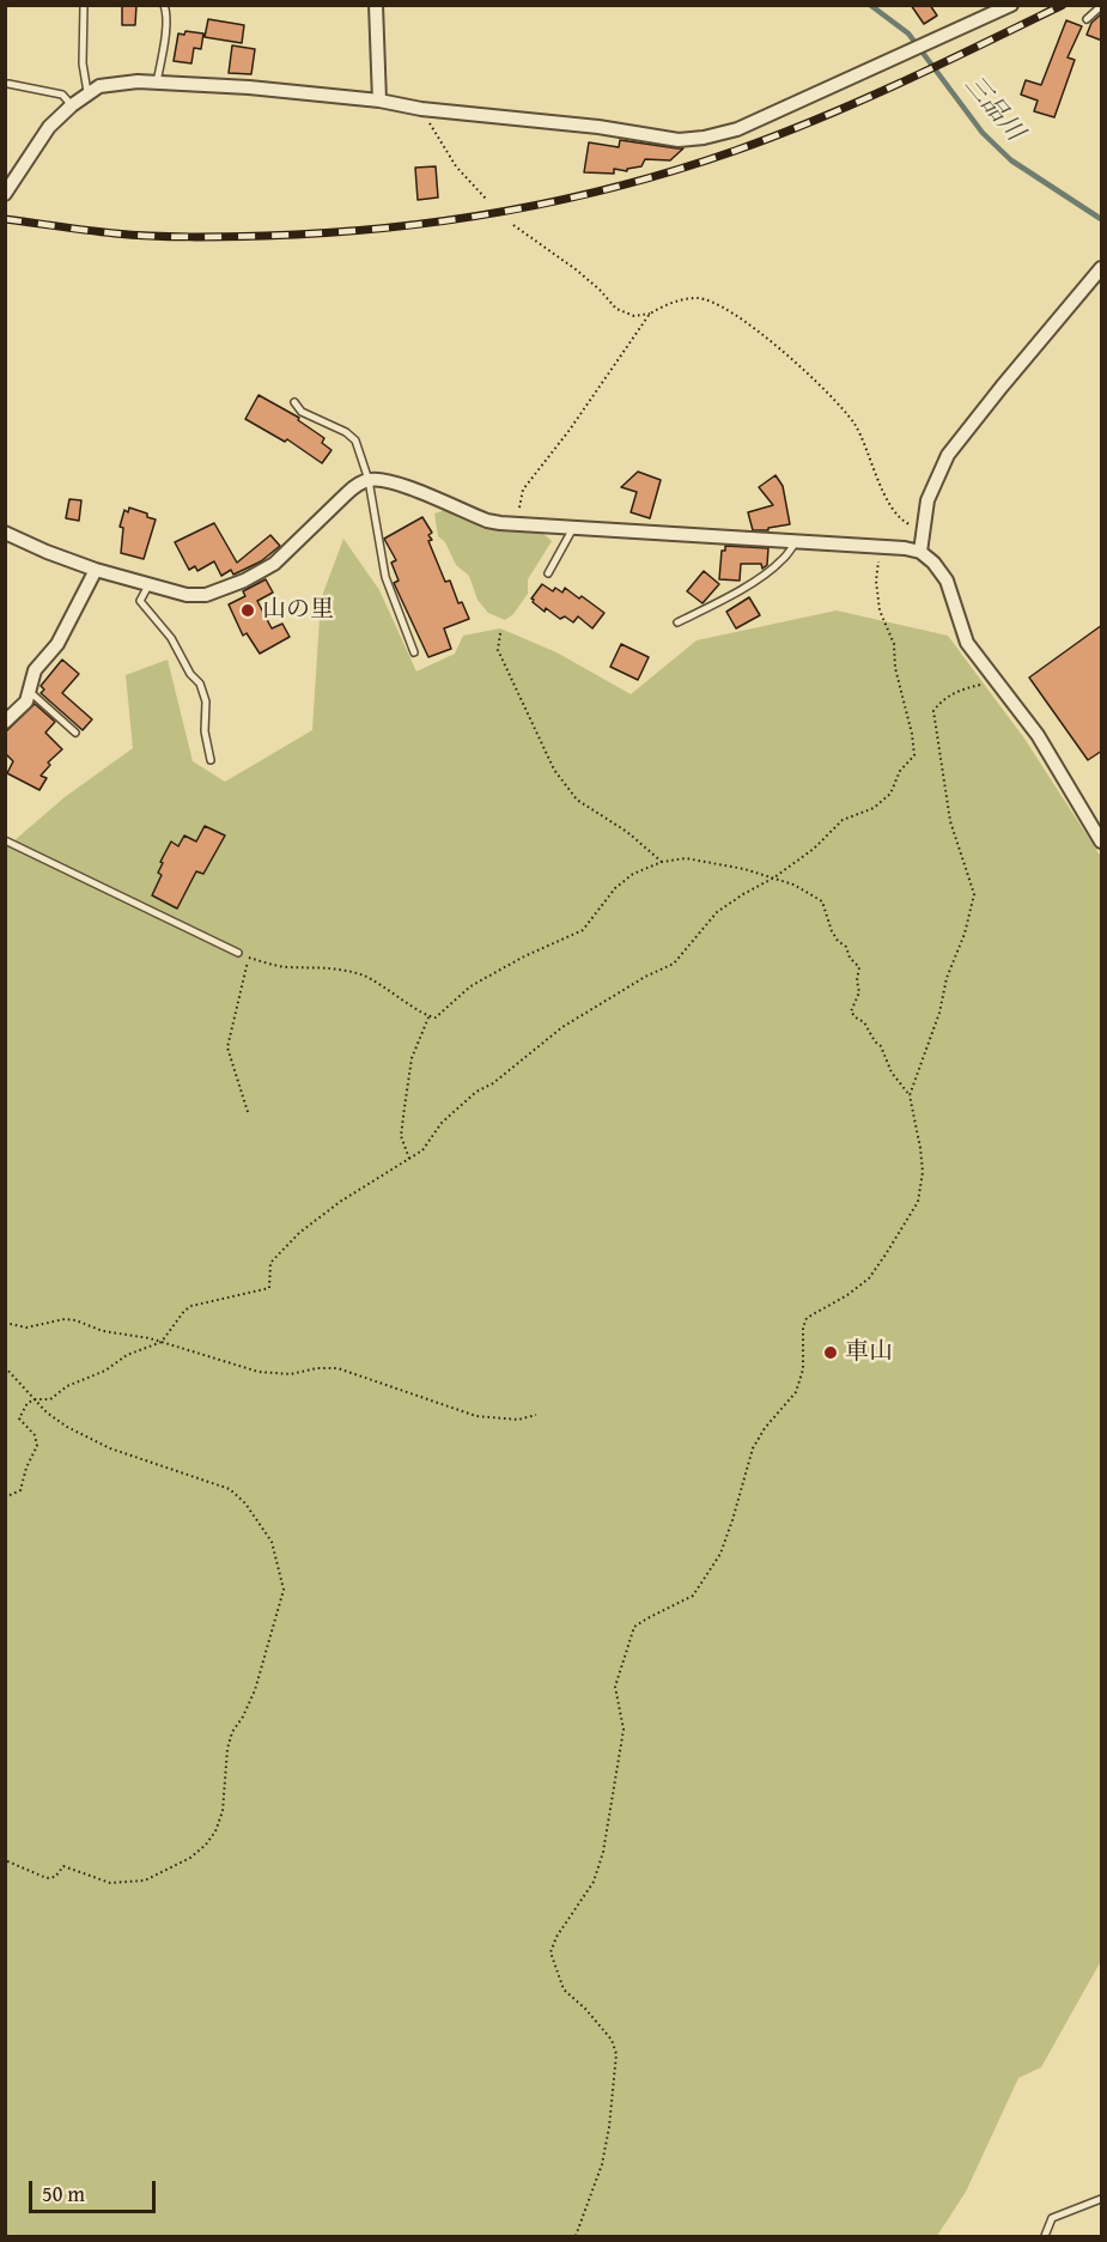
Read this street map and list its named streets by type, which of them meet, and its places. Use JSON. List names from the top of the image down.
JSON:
{
  "water": ["三品川"],
  "places": ["山の里", "車山"],
  "scale_bar": "50 m"
}
